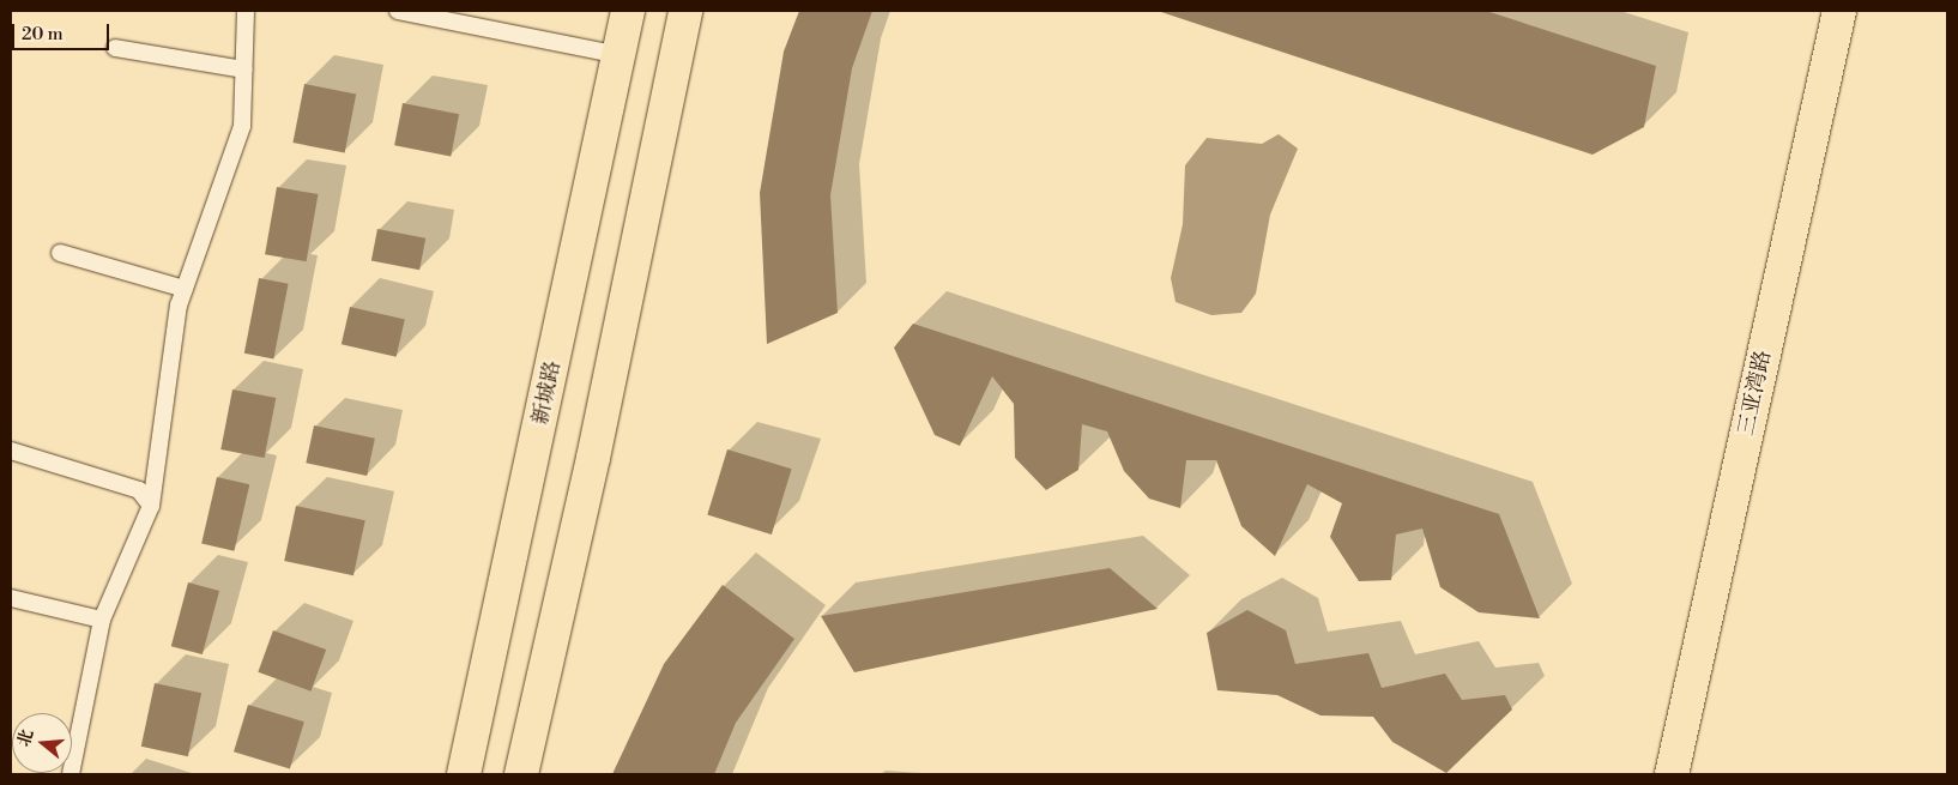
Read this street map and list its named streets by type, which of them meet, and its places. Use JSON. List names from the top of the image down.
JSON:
{
  "streets": {
    "main road": ["新城路", "三亚湾路"]
  },
  "scale_bar": "20 m",
  "north": "left"
}
